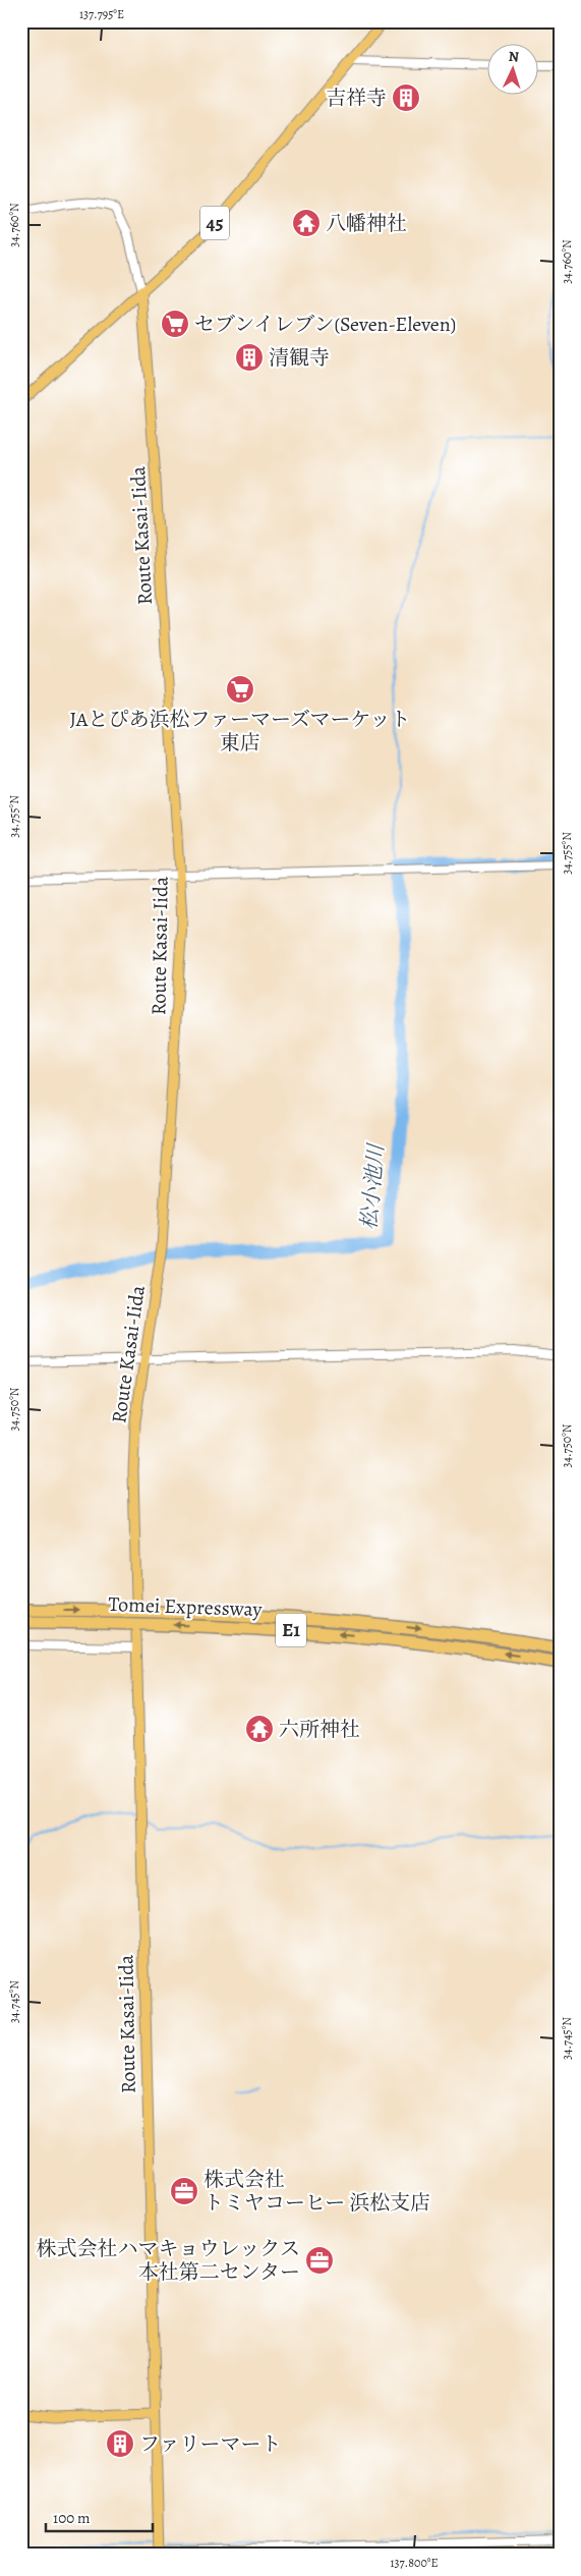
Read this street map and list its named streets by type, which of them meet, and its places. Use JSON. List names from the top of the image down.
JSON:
{
  "streets": {
    "highway": ["Tomei Expressway", "E1"],
    "main road": ["45", "Route Kasai-Iida"]
  },
  "crossings": [
    ["45", "Route Kasai-Iida"]
  ],
  "water": ["松小池川"],
  "places": {
    "building": ["吉祥寺", "清観寺", "ファリーマート"],
    "temple": ["八幡神社", "六所神社"],
    "supermarket": ["セブンイレブン(Seven-Eleven)", "JAとぴあ浜松ファーマーズマーケット 東店"],
    "office": ["株式会社 トミヤコーヒー 浜松支店", "株式会社ハマキョウレックス 本社第二センター"]
  },
  "scale_bar": "100 m",
  "north": "top",
  "coordinates": [
    "137.795°E",
    "34.760°N",
    "34.755°N",
    "34.750°N",
    "34.745°N",
    "137.800°E"
  ]
}
